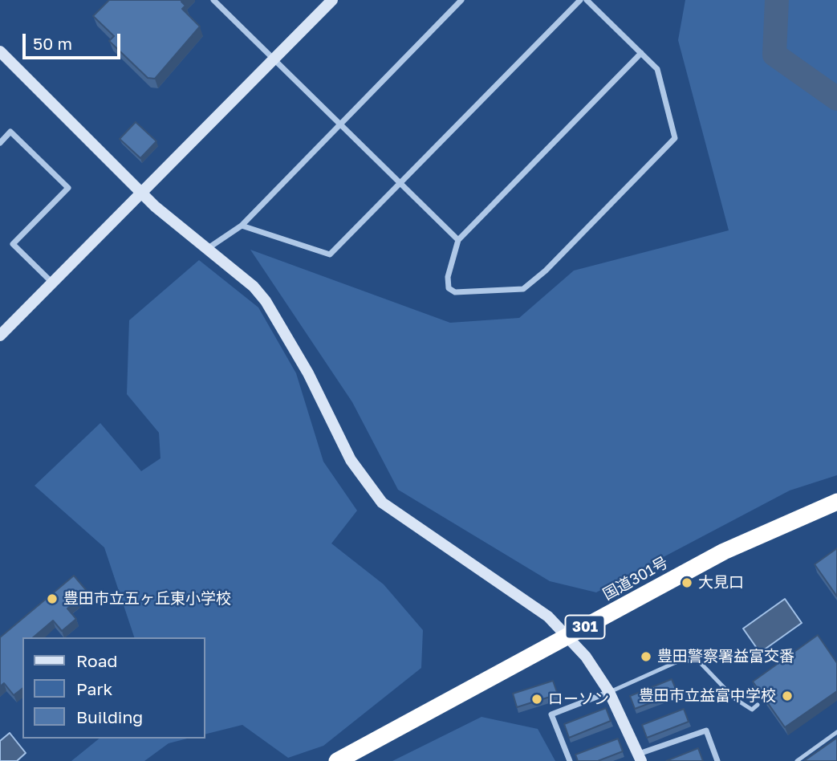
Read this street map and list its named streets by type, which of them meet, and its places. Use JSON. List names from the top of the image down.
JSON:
{
  "streets": {
    "highway": ["国道301号", "301"]
  },
  "places": [
    "大見口",
    "豊田市立五ヶ丘東小学校",
    "豊田警察署益富交番",
    "豊田市立益富中学校",
    "ローソン"
  ],
  "legend": ["Road", "Park", "Building"],
  "scale_bar": "50 m"
}
